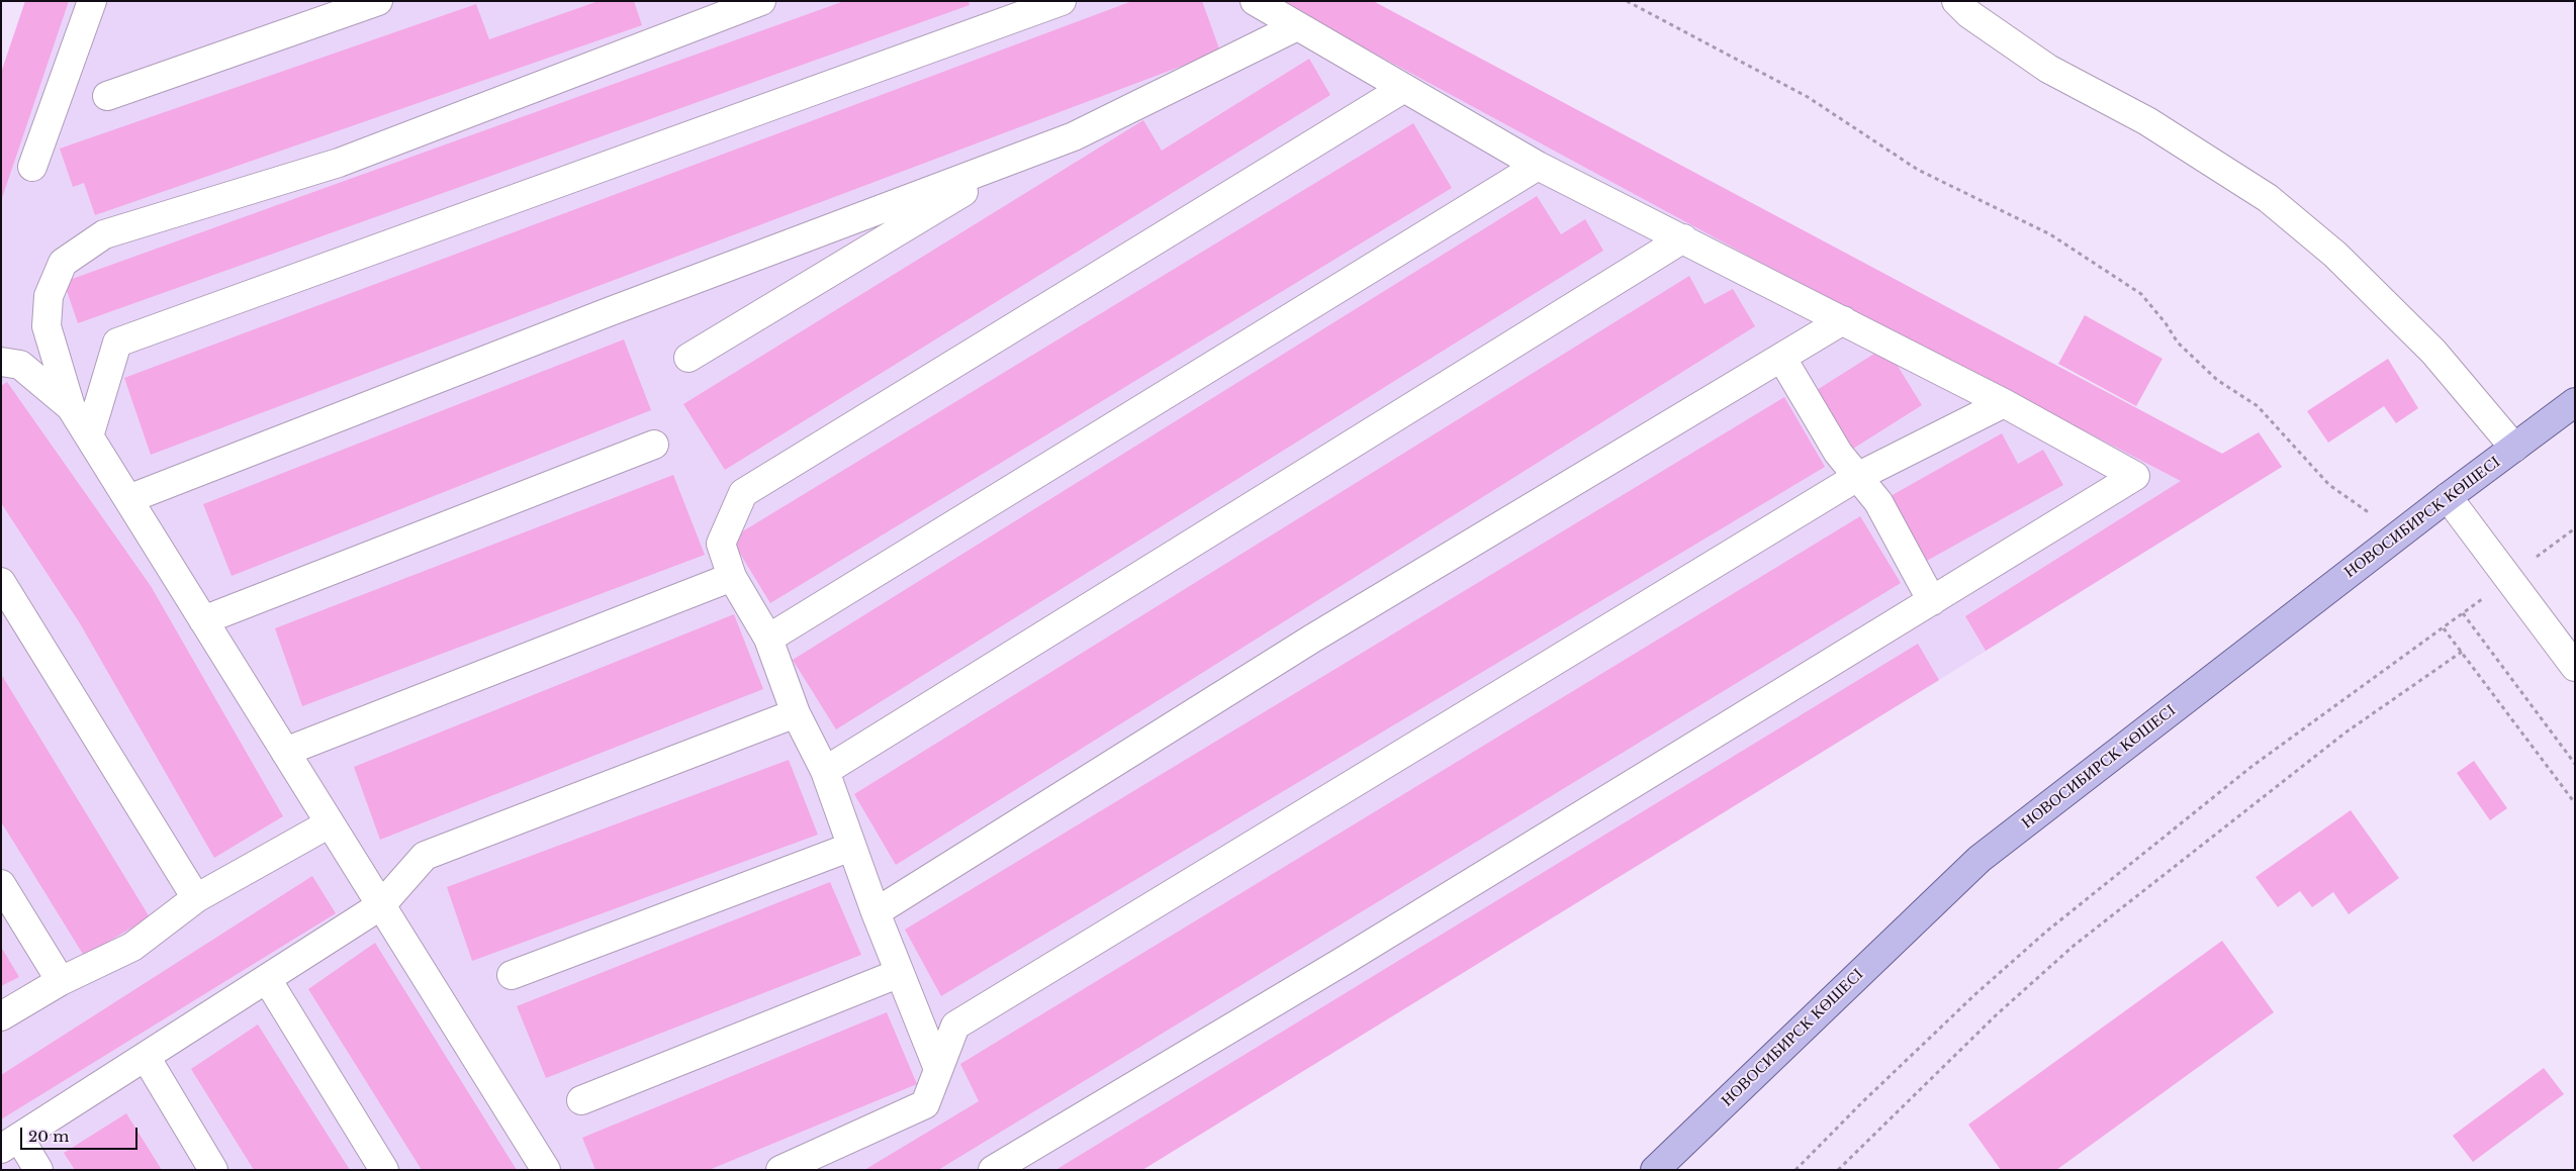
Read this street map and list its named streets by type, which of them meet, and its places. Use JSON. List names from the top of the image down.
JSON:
{
  "streets": {
    "main road": ["НОВОСИБИРСК КӨШЕСІ"]
  },
  "scale_bar": "20 m"
}
